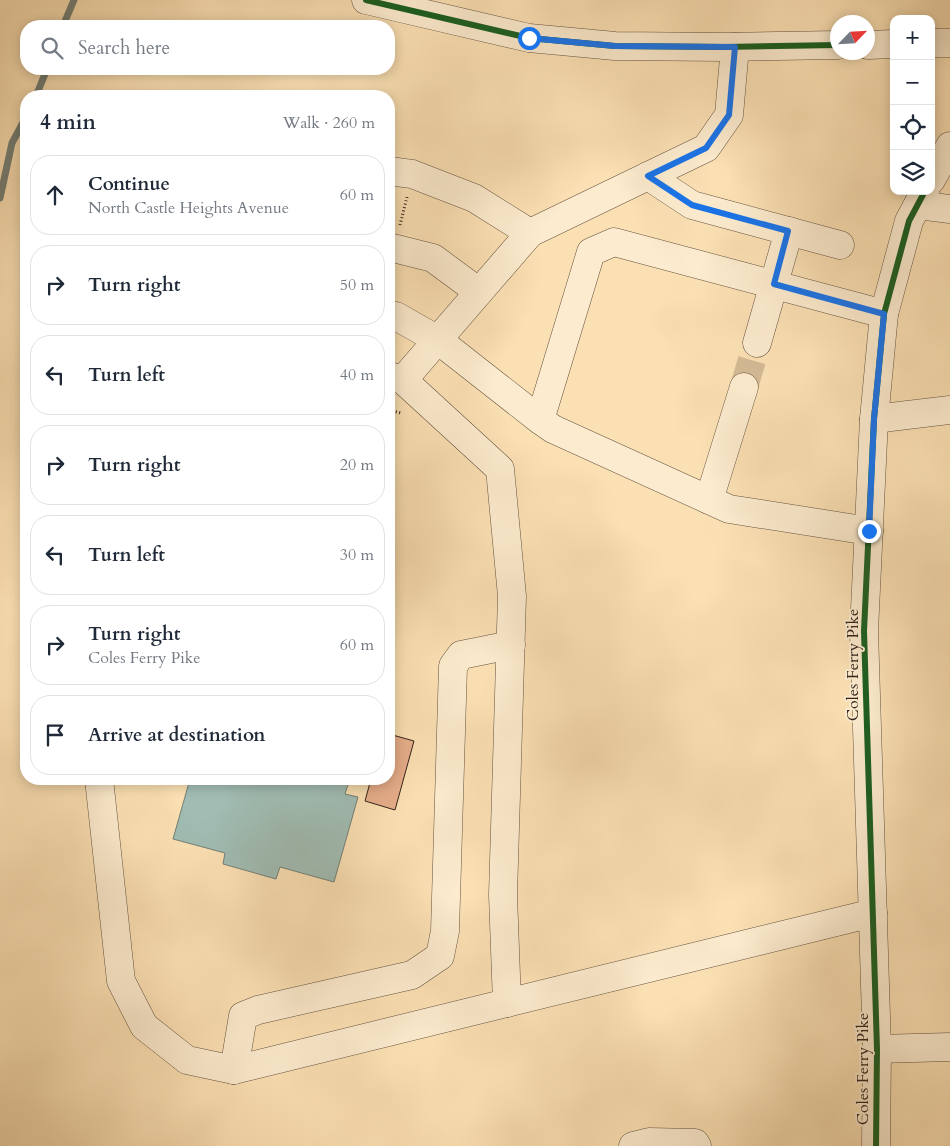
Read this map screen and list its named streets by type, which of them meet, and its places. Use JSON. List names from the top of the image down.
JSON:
{
  "streets": {
    "street": ["Coles Ferry Pike"]
  },
  "north": "top right",
  "page": {
    "map_buttons": ["+", "−"],
    "search": "Search here",
    "heading": ["4 min", "Walk · 260 m"],
    "list": [
      ["Continue", "North Castle Heights Avenue", "60 m"],
      ["Turn right", "50 m"],
      ["Turn left", "40 m"],
      ["Turn right", "20 m"],
      ["Turn left", "30 m"],
      ["Turn right", "Coles Ferry Pike", "60 m"],
      "Arrive at destination"
    ]
  }
}
